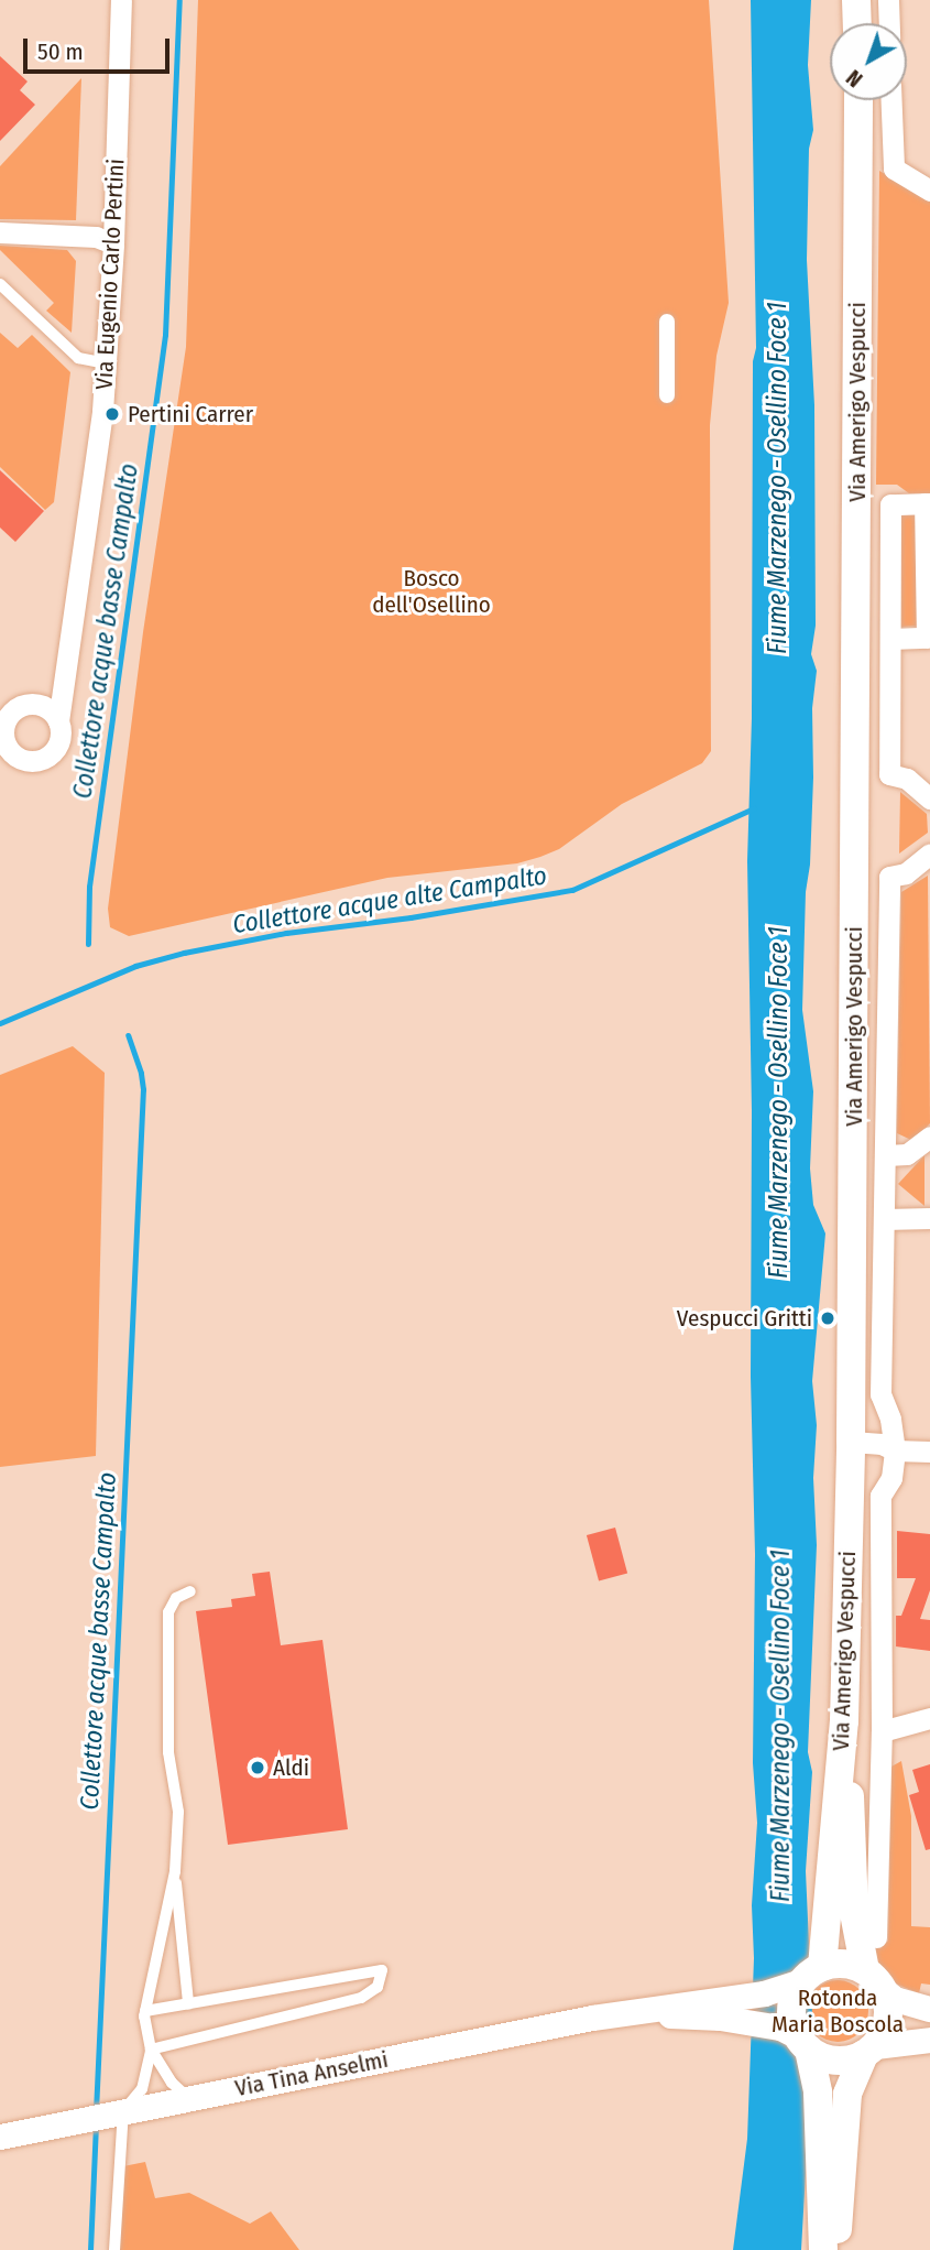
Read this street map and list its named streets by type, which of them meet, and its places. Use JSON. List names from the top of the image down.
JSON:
{
  "streets": {
    "main road": ["Via Amerigo Vespucci"],
    "street": ["Via Eugenio Carlo Pertini", "Via Tina Anselmi"]
  },
  "water": ["Fiume Marzenego - Osellino Foce 1", "Collettore acque basse Campalto", "Collettore acque alte Campalto"],
  "parks": ["Bosco dell'Osellino", "Rotonda Maria Boscola"],
  "places": ["Pertini Carrer", "Vespucci Gritti", "Aldi"],
  "scale_bar": "50 m",
  "north": "bottom left"
}
